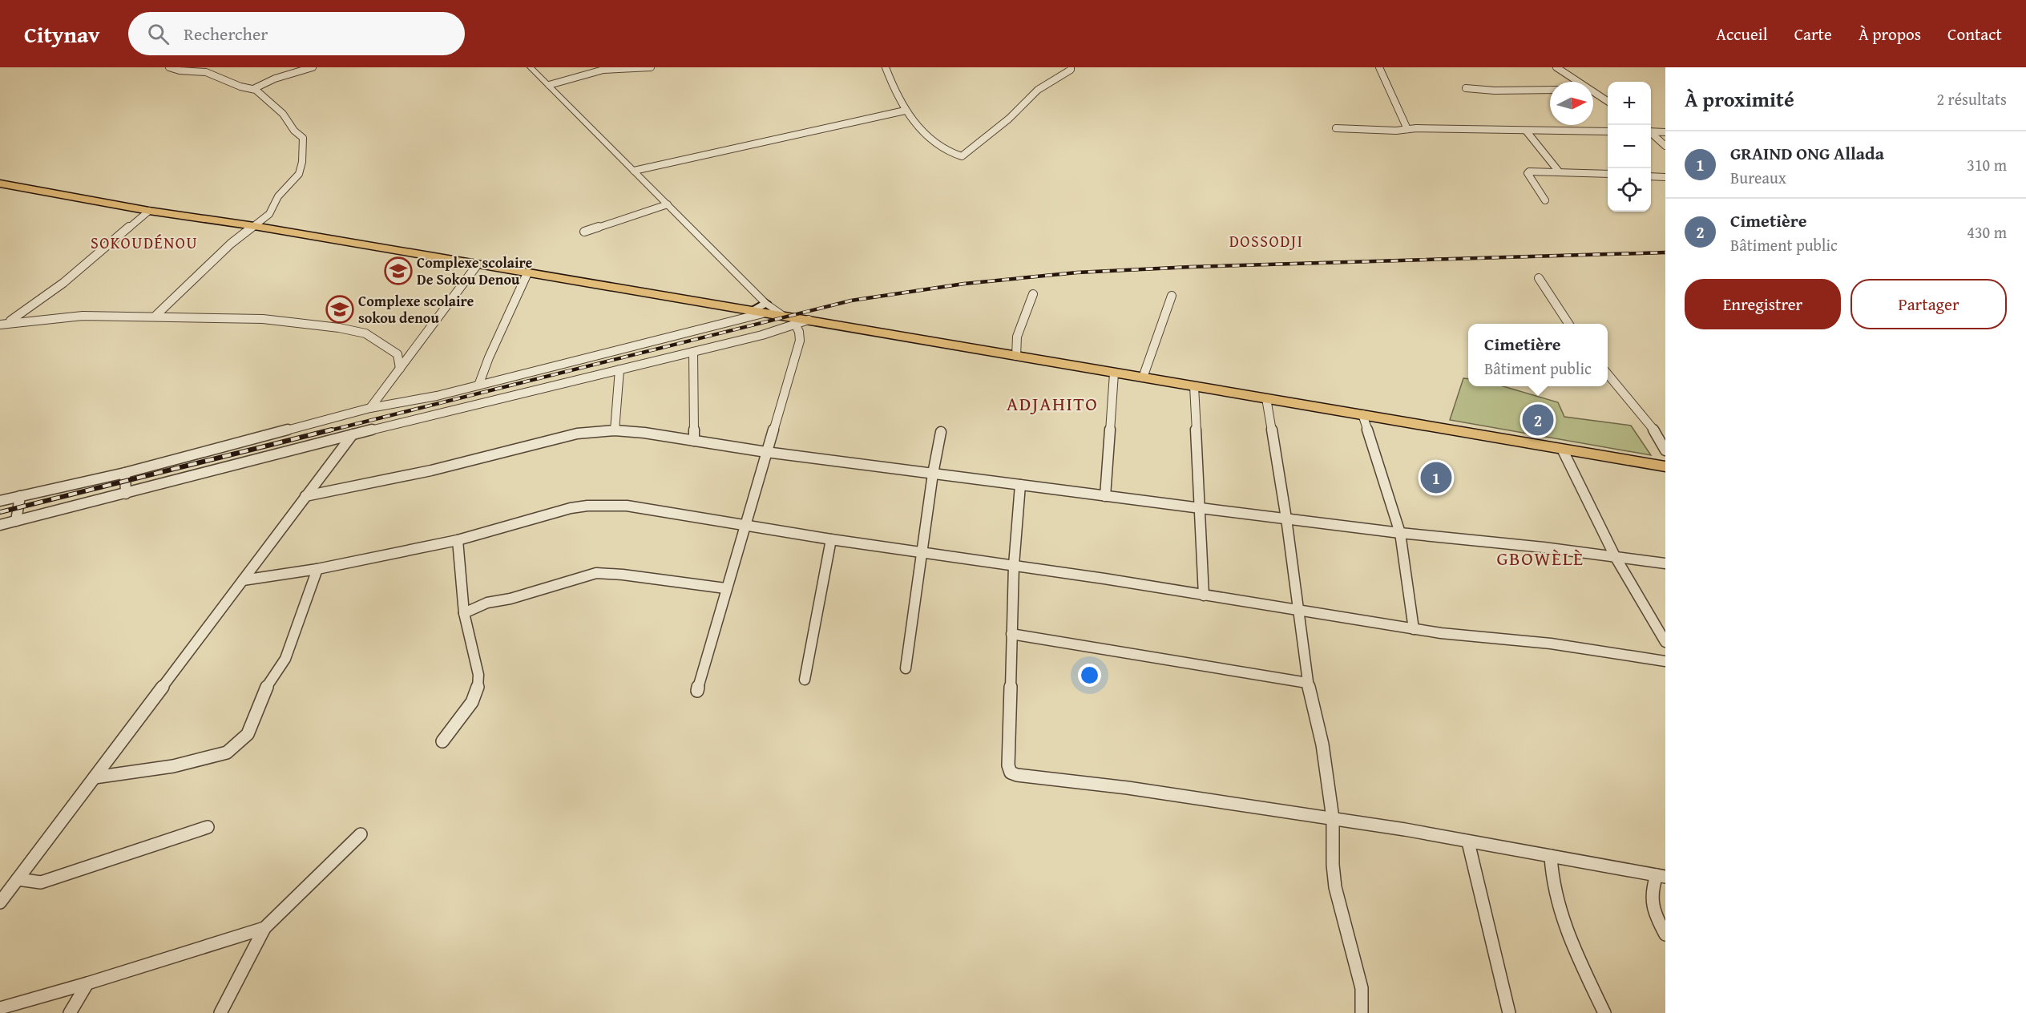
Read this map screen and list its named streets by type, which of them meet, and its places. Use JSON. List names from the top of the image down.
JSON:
{
  "districts": [
    "DOSSODJI",
    "SOKOUDÉNOU",
    "ADJAHITO",
    "GBOWÈLÈ"
  ],
  "places": {
    "school or university": ["Complexe scolaire De Sokou Denou", "Complexe scolaire sokou denou"]
  },
  "north": "right",
  "page": {
    "header": "Citynav",
    "search": "Rechercher",
    "nav": [
      "Accueil",
      "Carte",
      "À propos",
      "Contact"
    ],
    "heading": ["À proximité", "2 résultats"],
    "map_buttons": ["+", "−"],
    "list": [
      {
        "mark": "1",
        "name": "GRAIND ONG Allada",
        "note": "Bureaux",
        "value": "310 m"
      },
      {
        "mark": "2",
        "name": "Cimetière",
        "note": "Bâtiment public",
        "value": "430 m"
      }
    ],
    "buttons": ["Enregistrer", "Partager"],
    "popup": ["Cimetière", "Bâtiment public"],
    "pins": ["2", "1"]
  }
}
